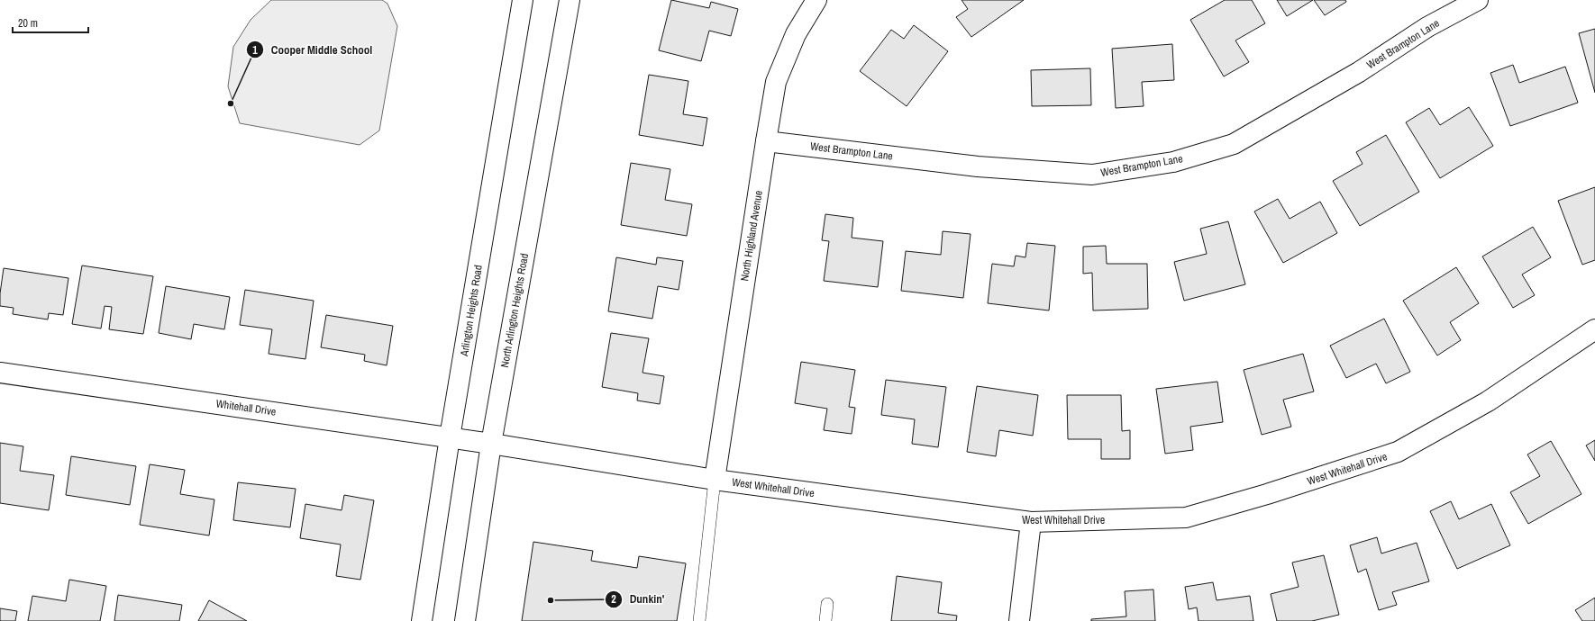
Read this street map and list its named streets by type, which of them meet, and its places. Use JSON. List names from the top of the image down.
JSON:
{
  "streets": {
    "street": [
      "West Brampton Lane",
      "North Highland Avenue",
      "Arlington Heights Road",
      "North Arlington Heights Road",
      "Whitehall Drive",
      "West Whitehall Drive"
    ]
  },
  "crossings": [
    ["West Brampton Lane", "North Highland Avenue"],
    ["North Highland Avenue", "West Whitehall Drive"],
    ["Arlington Heights Road", "Whitehall Drive"],
    ["North Arlington Heights Road", "Whitehall Drive"],
    ["North Arlington Heights Road", "West Whitehall Drive"],
    ["Whitehall Drive", "West Whitehall Drive"]
  ],
  "places": ["Cooper Middle School", "Dunkin'"],
  "scale_bar": "20 m"
}
